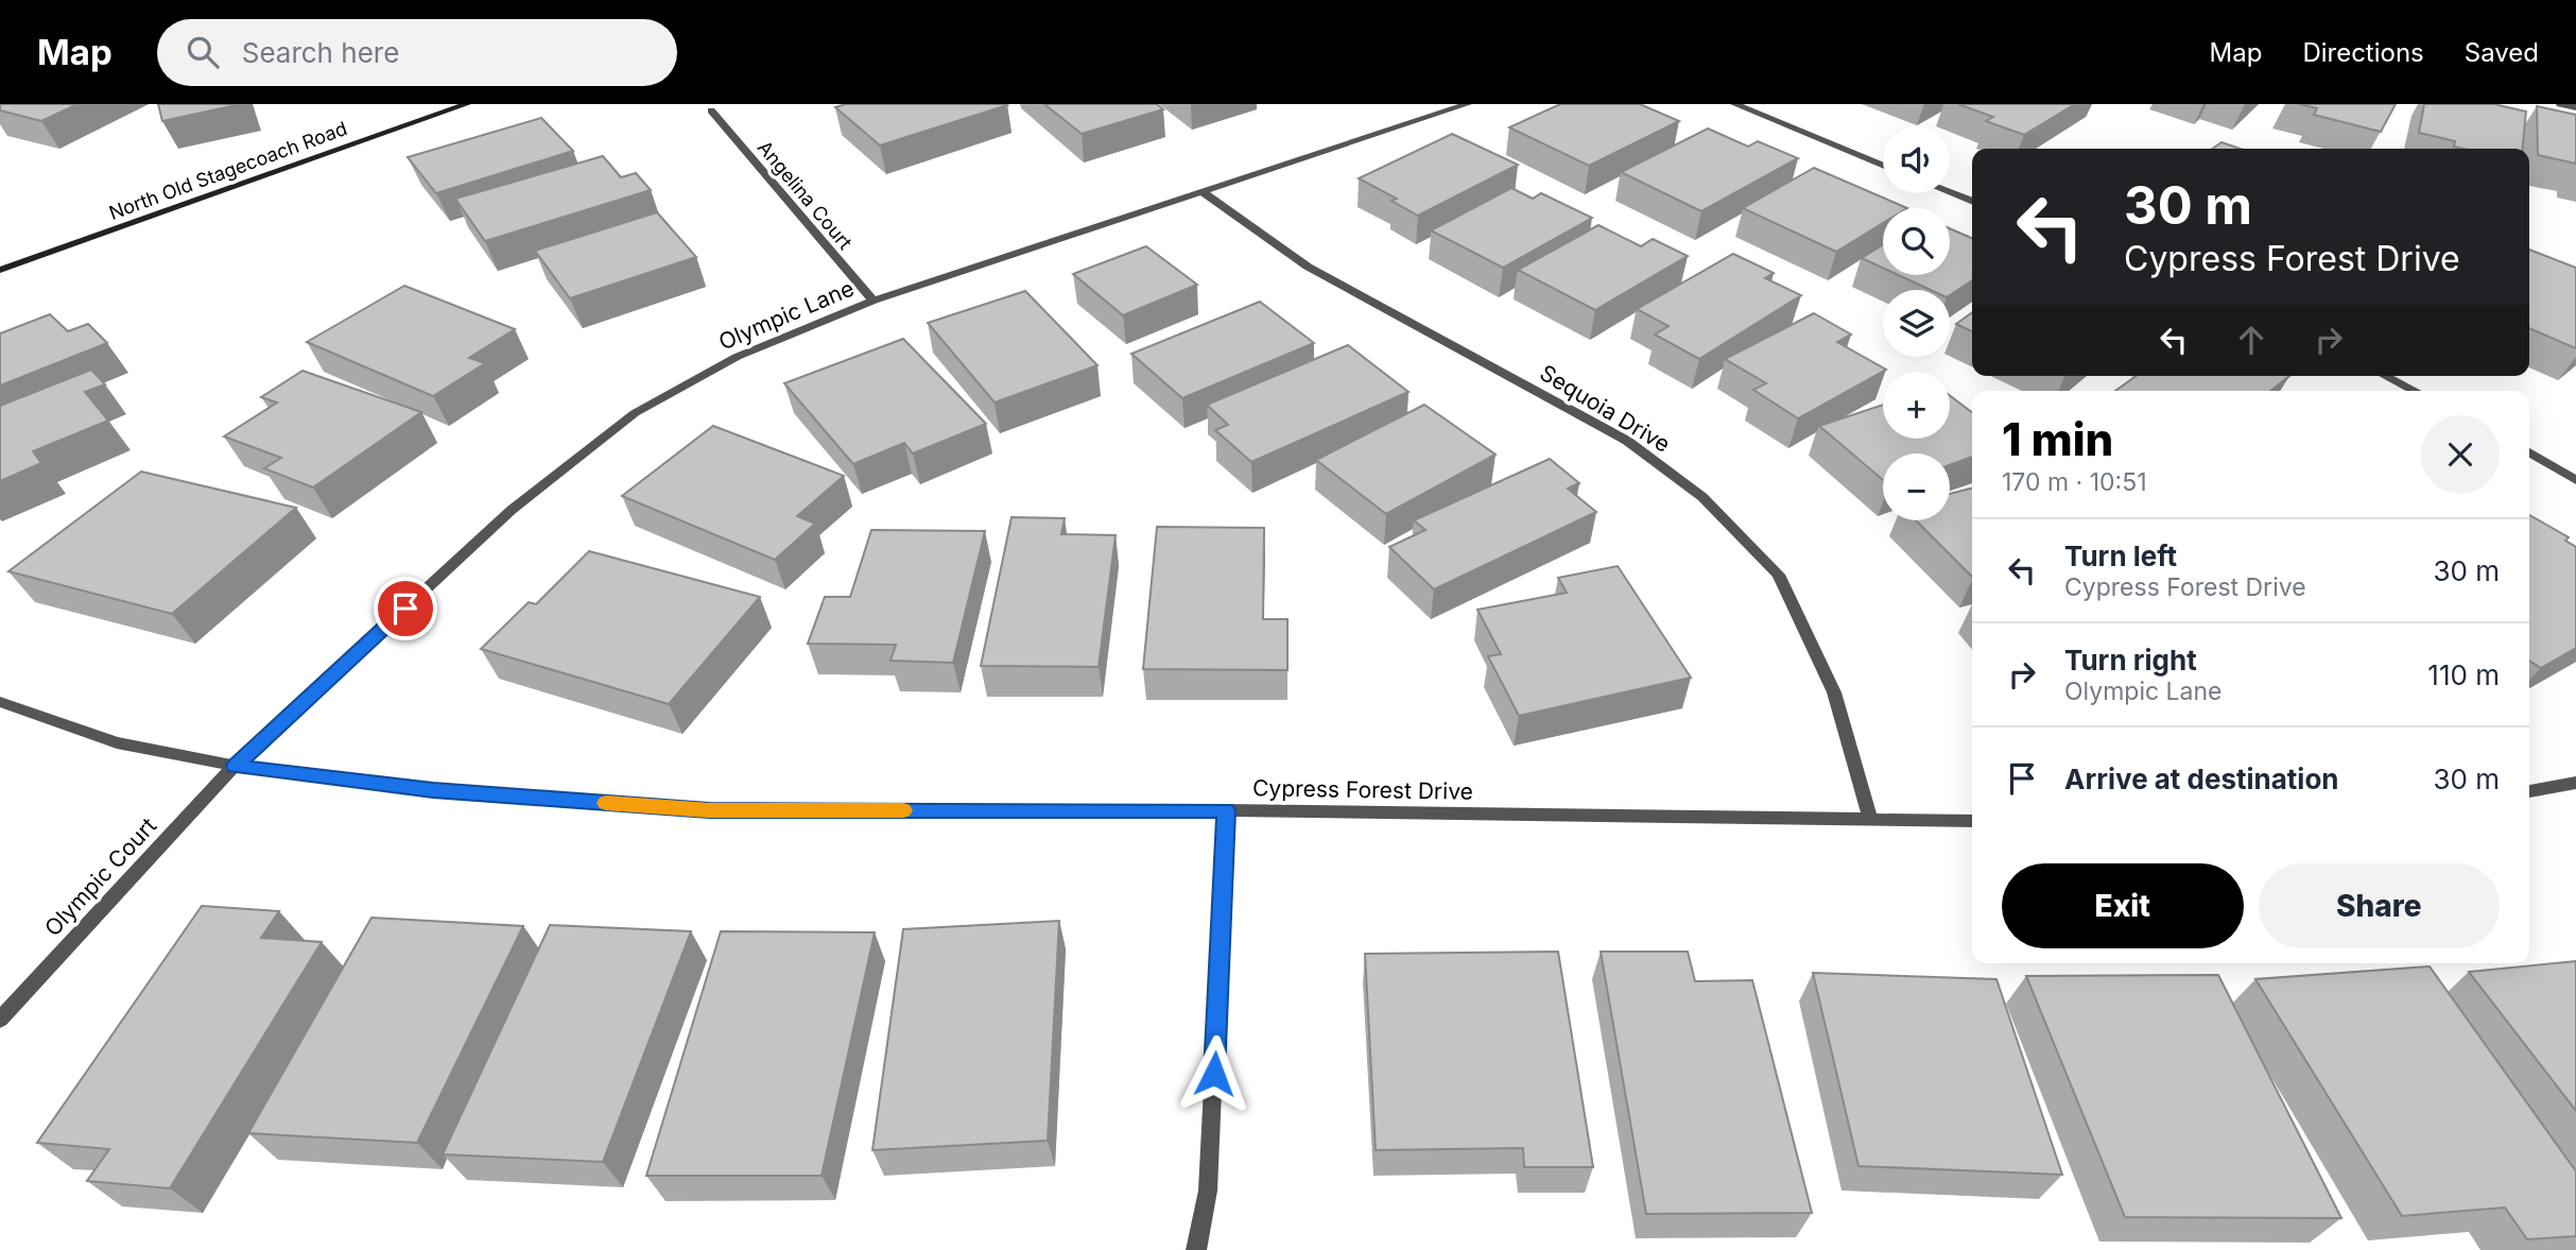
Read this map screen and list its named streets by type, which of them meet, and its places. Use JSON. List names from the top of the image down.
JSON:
{
  "streets": {
    "street": [
      "North Old Stagecoach Road",
      "Angelina Court",
      "Olympic Lane",
      "Sequoia Drive",
      "Cypress Forest Drive",
      "Olympic Court"
    ]
  },
  "crossings": [
    ["Angelina Court", "Olympic Lane"],
    ["Olympic Lane", "Sequoia Drive"],
    ["Olympic Lane", "Cypress Forest Drive"],
    ["Olympic Lane", "Olympic Court"],
    ["Sequoia Drive", "Cypress Forest Drive"],
    ["Cypress Forest Drive", "Olympic Court"]
  ],
  "page": {
    "header": "Map",
    "search": "Search here",
    "nav": ["Map", "Directions", "Saved"],
    "map_buttons": ["+", "−"],
    "turn": ["30 m", "Cypress Forest Drive"],
    "heading": ["1 min", "170 m · 10:51"],
    "list": [
      {
        "name": "Turn left",
        "note": "Cypress Forest Drive",
        "value": "30 m"
      },
      {
        "name": "Turn right",
        "note": "Olympic Lane",
        "value": "110 m"
      },
      {
        "name": "Arrive at destination",
        "value": "30 m"
      }
    ],
    "buttons": ["Exit", "Share"]
  }
}
